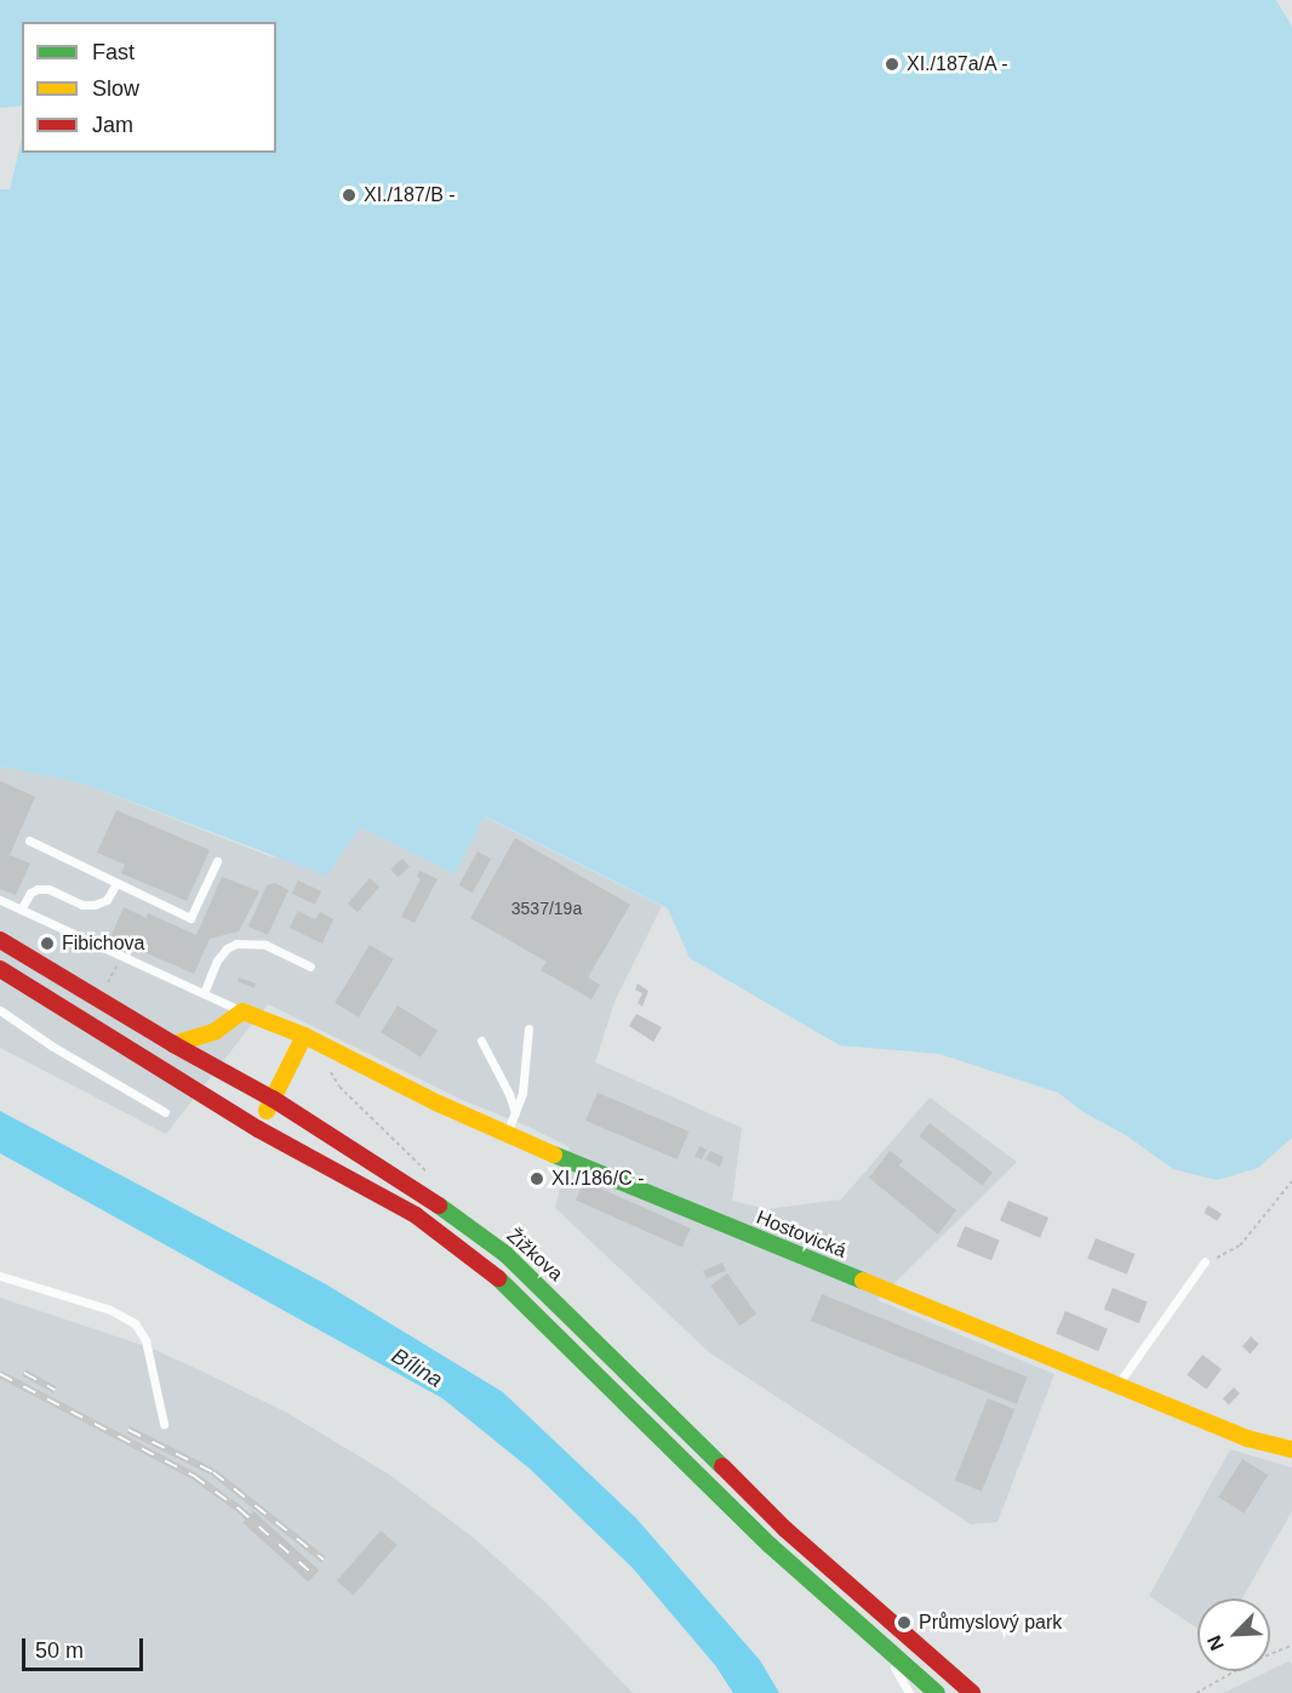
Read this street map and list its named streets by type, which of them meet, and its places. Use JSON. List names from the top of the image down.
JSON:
{
  "streets": {
    "main road": ["Hostovická", "Žižkova"]
  },
  "water": ["Bílina"],
  "places": [
    "XI./187a/A -",
    "XI./187/B -",
    "Fibichova",
    "XI./186/C -",
    "Průmyslový park"
  ],
  "house_numbers": ["3537/19a"],
  "legend": ["Fast", "Slow", "Jam"],
  "scale_bar": "50 m",
  "north": "bottom left"
}
